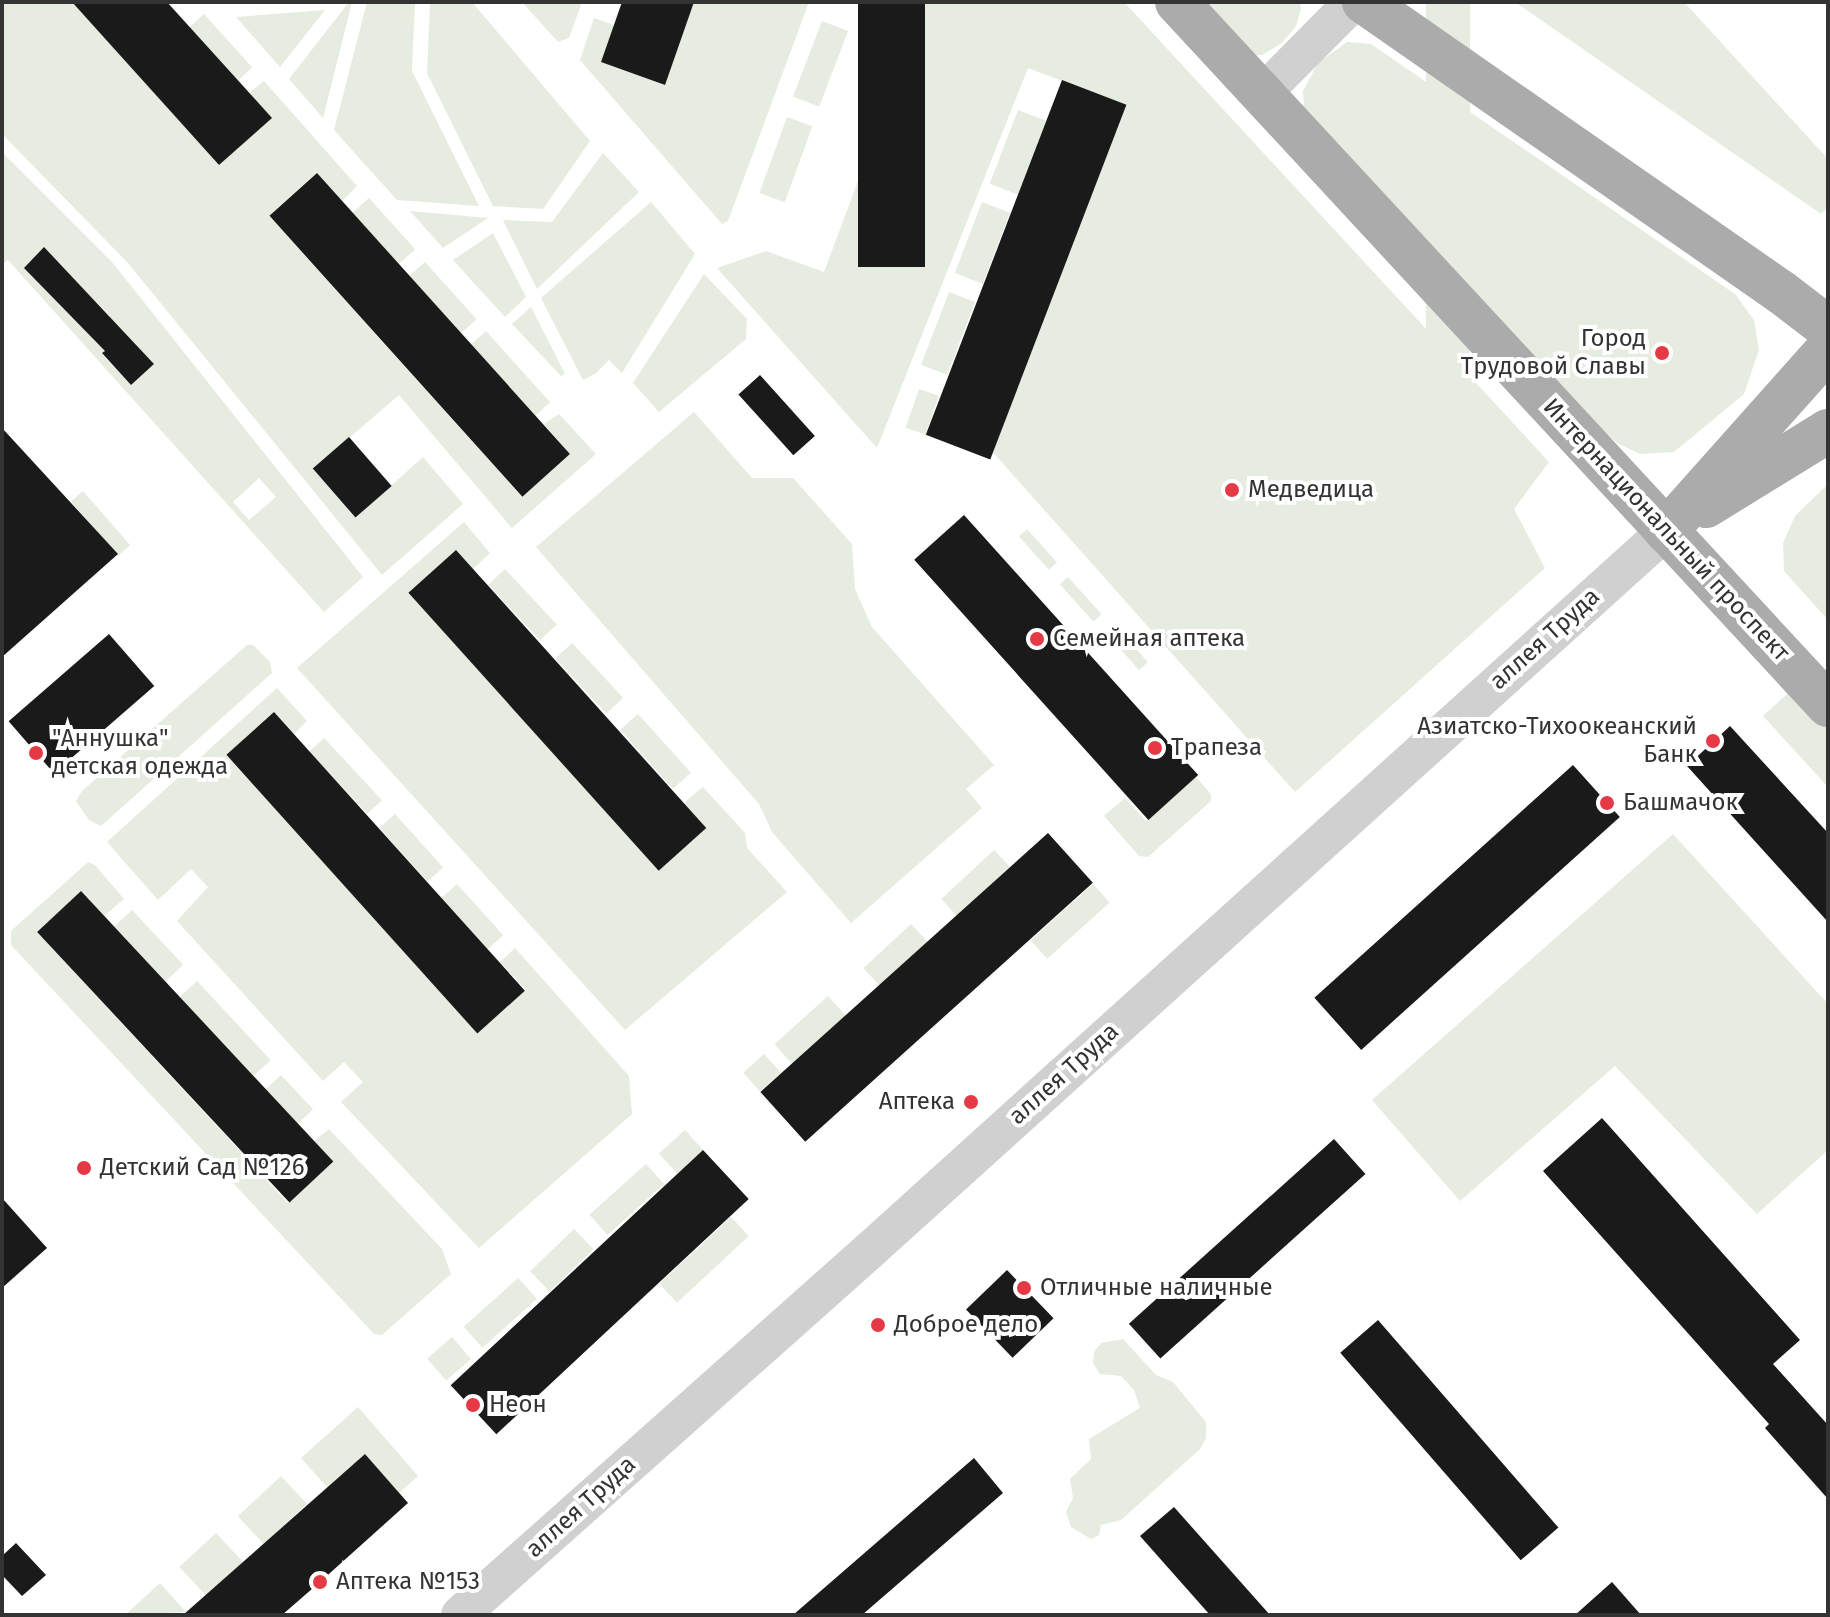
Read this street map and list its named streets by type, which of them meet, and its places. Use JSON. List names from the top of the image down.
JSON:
{
  "streets": {
    "main road": ["Интернациональный проспект", "аллея Труда"]
  },
  "crossings": [
    ["Интернациональный проспект", "аллея Труда"]
  ],
  "places": [
    "Город Трудовой Славы",
    "Медведица",
    "Семейная аптека",
    "Азиатско-Тихоокеанский Банк",
    "Трапеза",
    "\"Аннушка\" детская одежда",
    "Башмачок",
    "Аптека",
    "Детский Сад №126",
    "Отличные наличные",
    "Доброе дело",
    "Неон",
    "Аптека №153"
  ]
}
